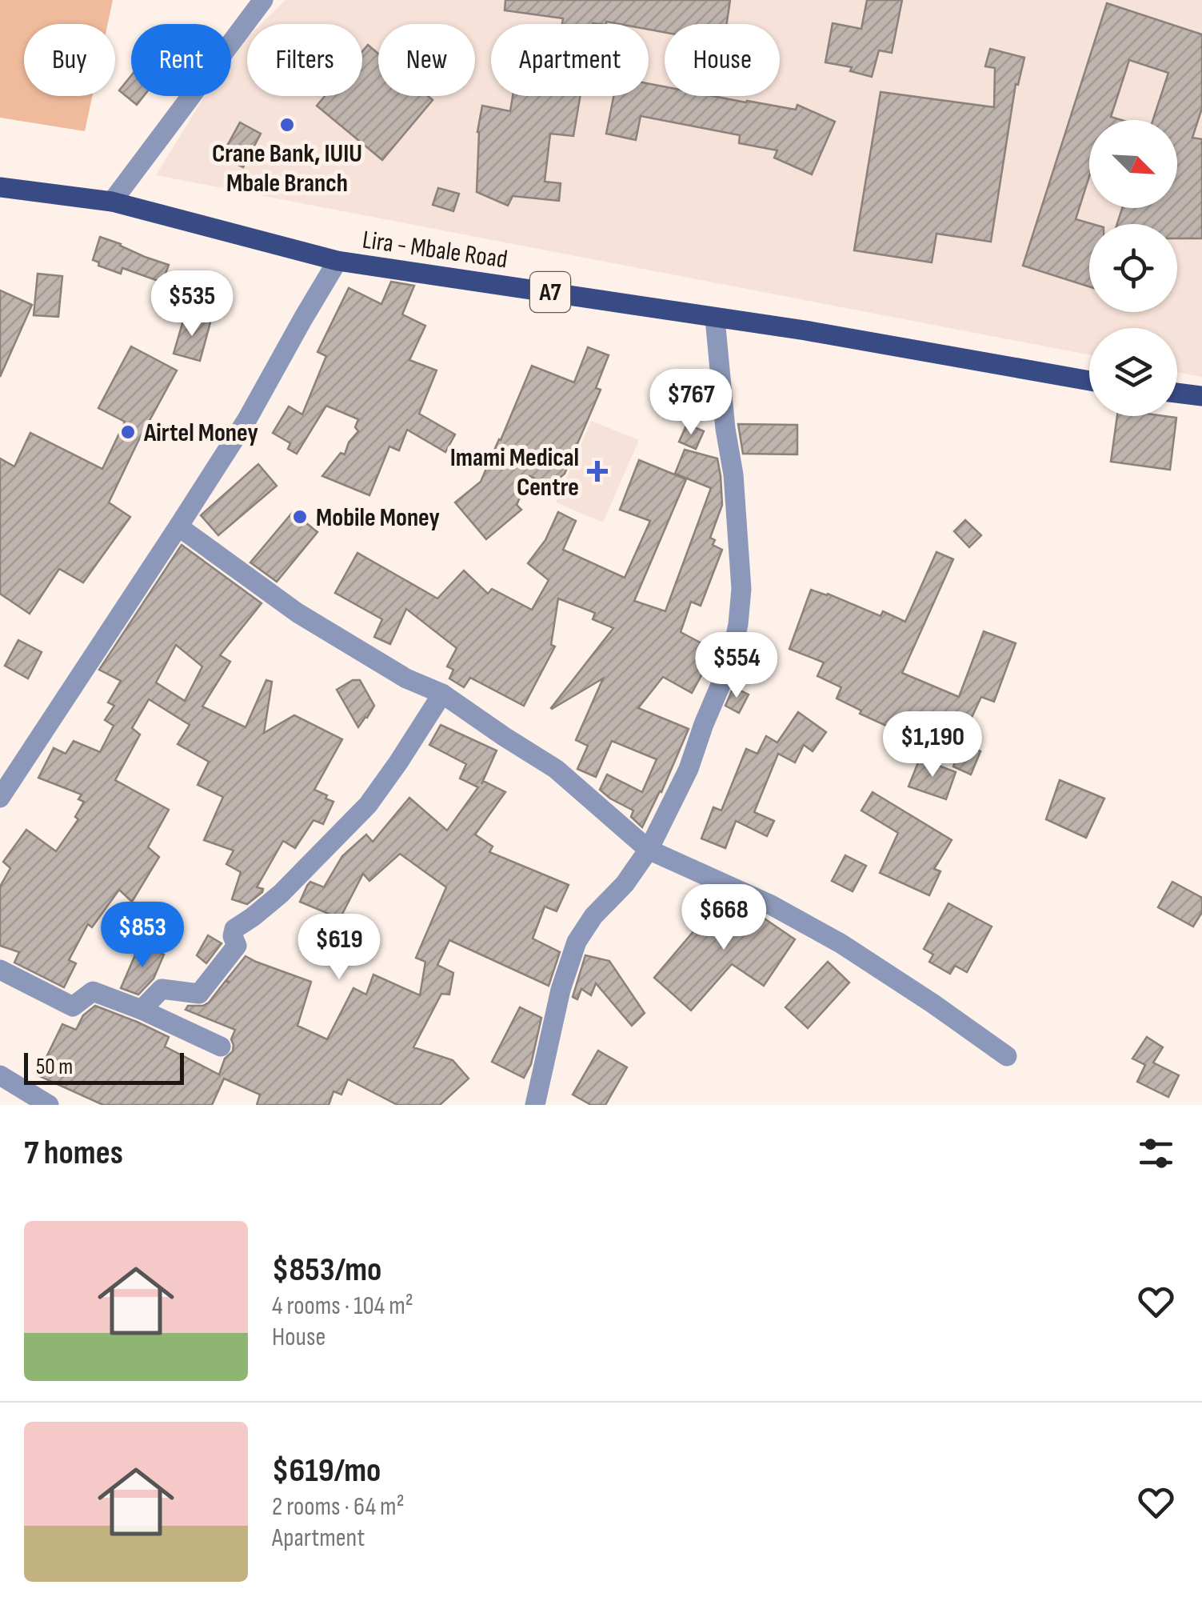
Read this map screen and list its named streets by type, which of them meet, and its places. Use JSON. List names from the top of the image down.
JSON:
{
  "streets": {
    "main road": ["Lira - Mbale Road", "A7"]
  },
  "places": {
    "other": ["Crane Bank, IUIU Mbale Branch", "Airtel Money", "Mobile Money"],
    "health": ["Imami Medical Centre"]
  },
  "scale_bar": "50 m",
  "north": "bottom right",
  "page": {
    "chip": [
      "Buy",
      "Rent",
      "Filters",
      "New",
      "Apartment",
      "House"
    ],
    "price": [
      "$535",
      "$767",
      "$554",
      "$1,190",
      "$668",
      "$853",
      "$619"
    ],
    "scale": "50 m",
    "heading": "7 homes",
    "list": [
      {
        "name": "$853/mo",
        "note": "4 rooms · 104 m² · House"
      },
      {
        "name": "$619/mo",
        "note": "2 rooms · 64 m² · Apartment"
      }
    ]
  }
}
